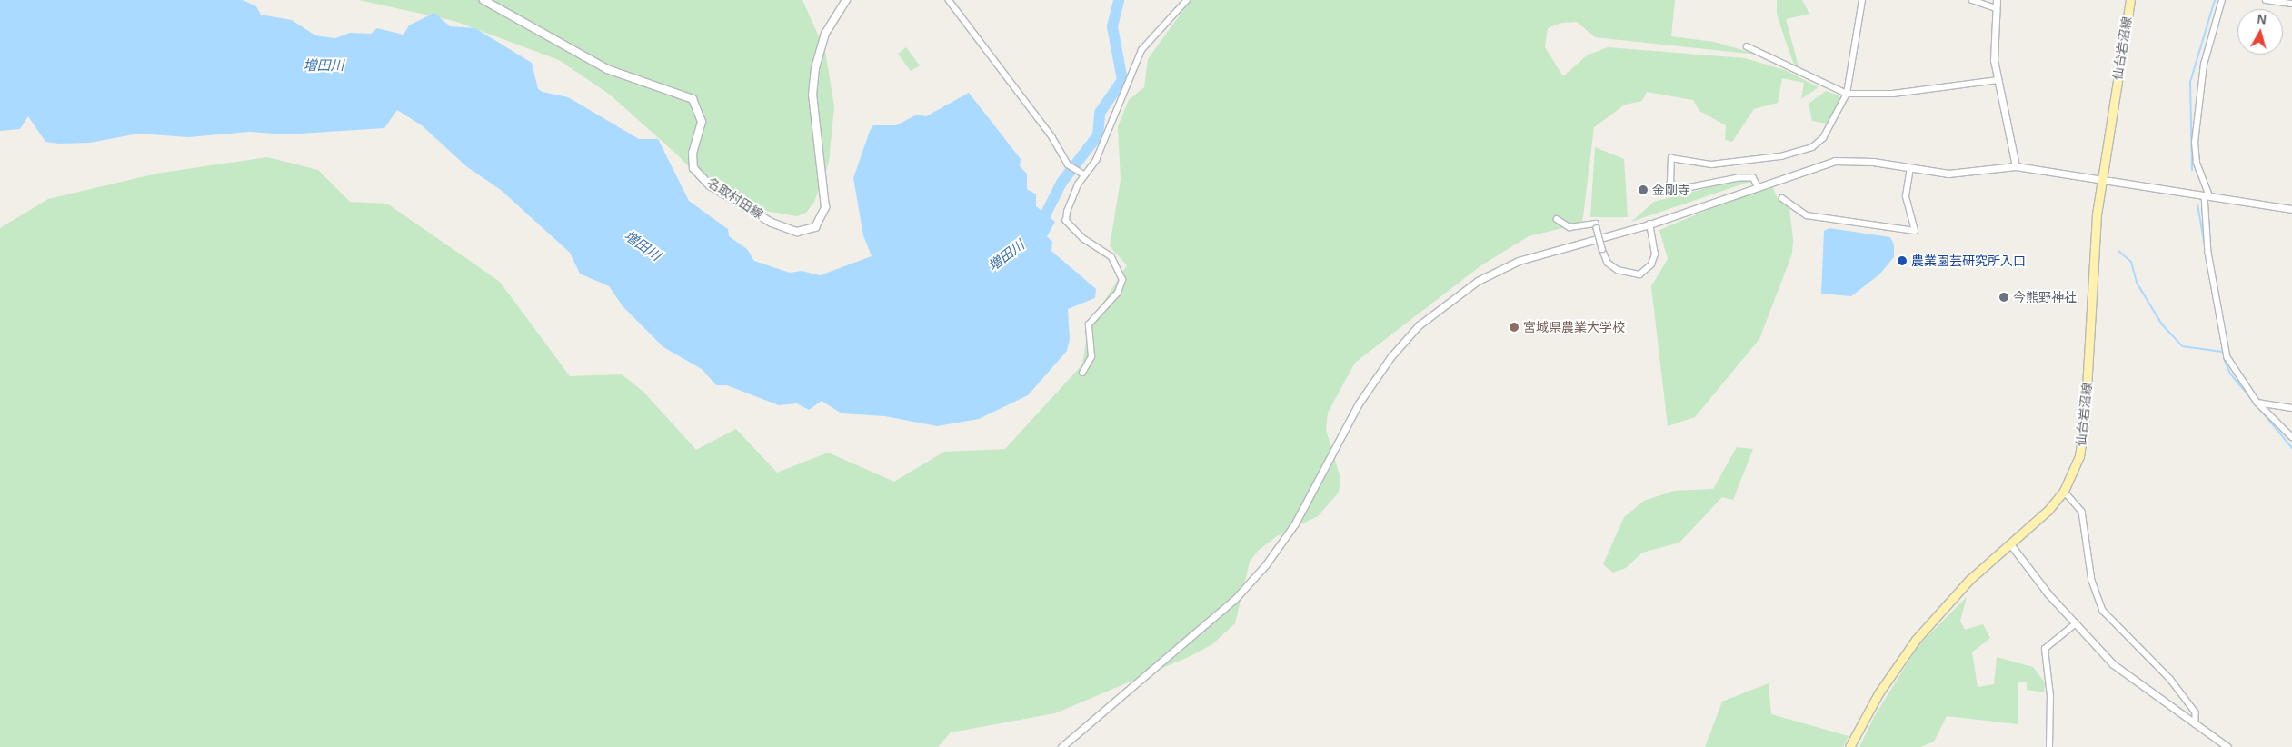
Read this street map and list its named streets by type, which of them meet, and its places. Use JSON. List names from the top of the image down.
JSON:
{
  "streets": {
    "main road": ["仙台岩沼線", "名取村田線"]
  },
  "water": ["増田川"],
  "places": [
    "金剛寺",
    "農業園芸研究所入口",
    "今熊野神社",
    "宮城県農業大学校"
  ],
  "north": "top"
}
